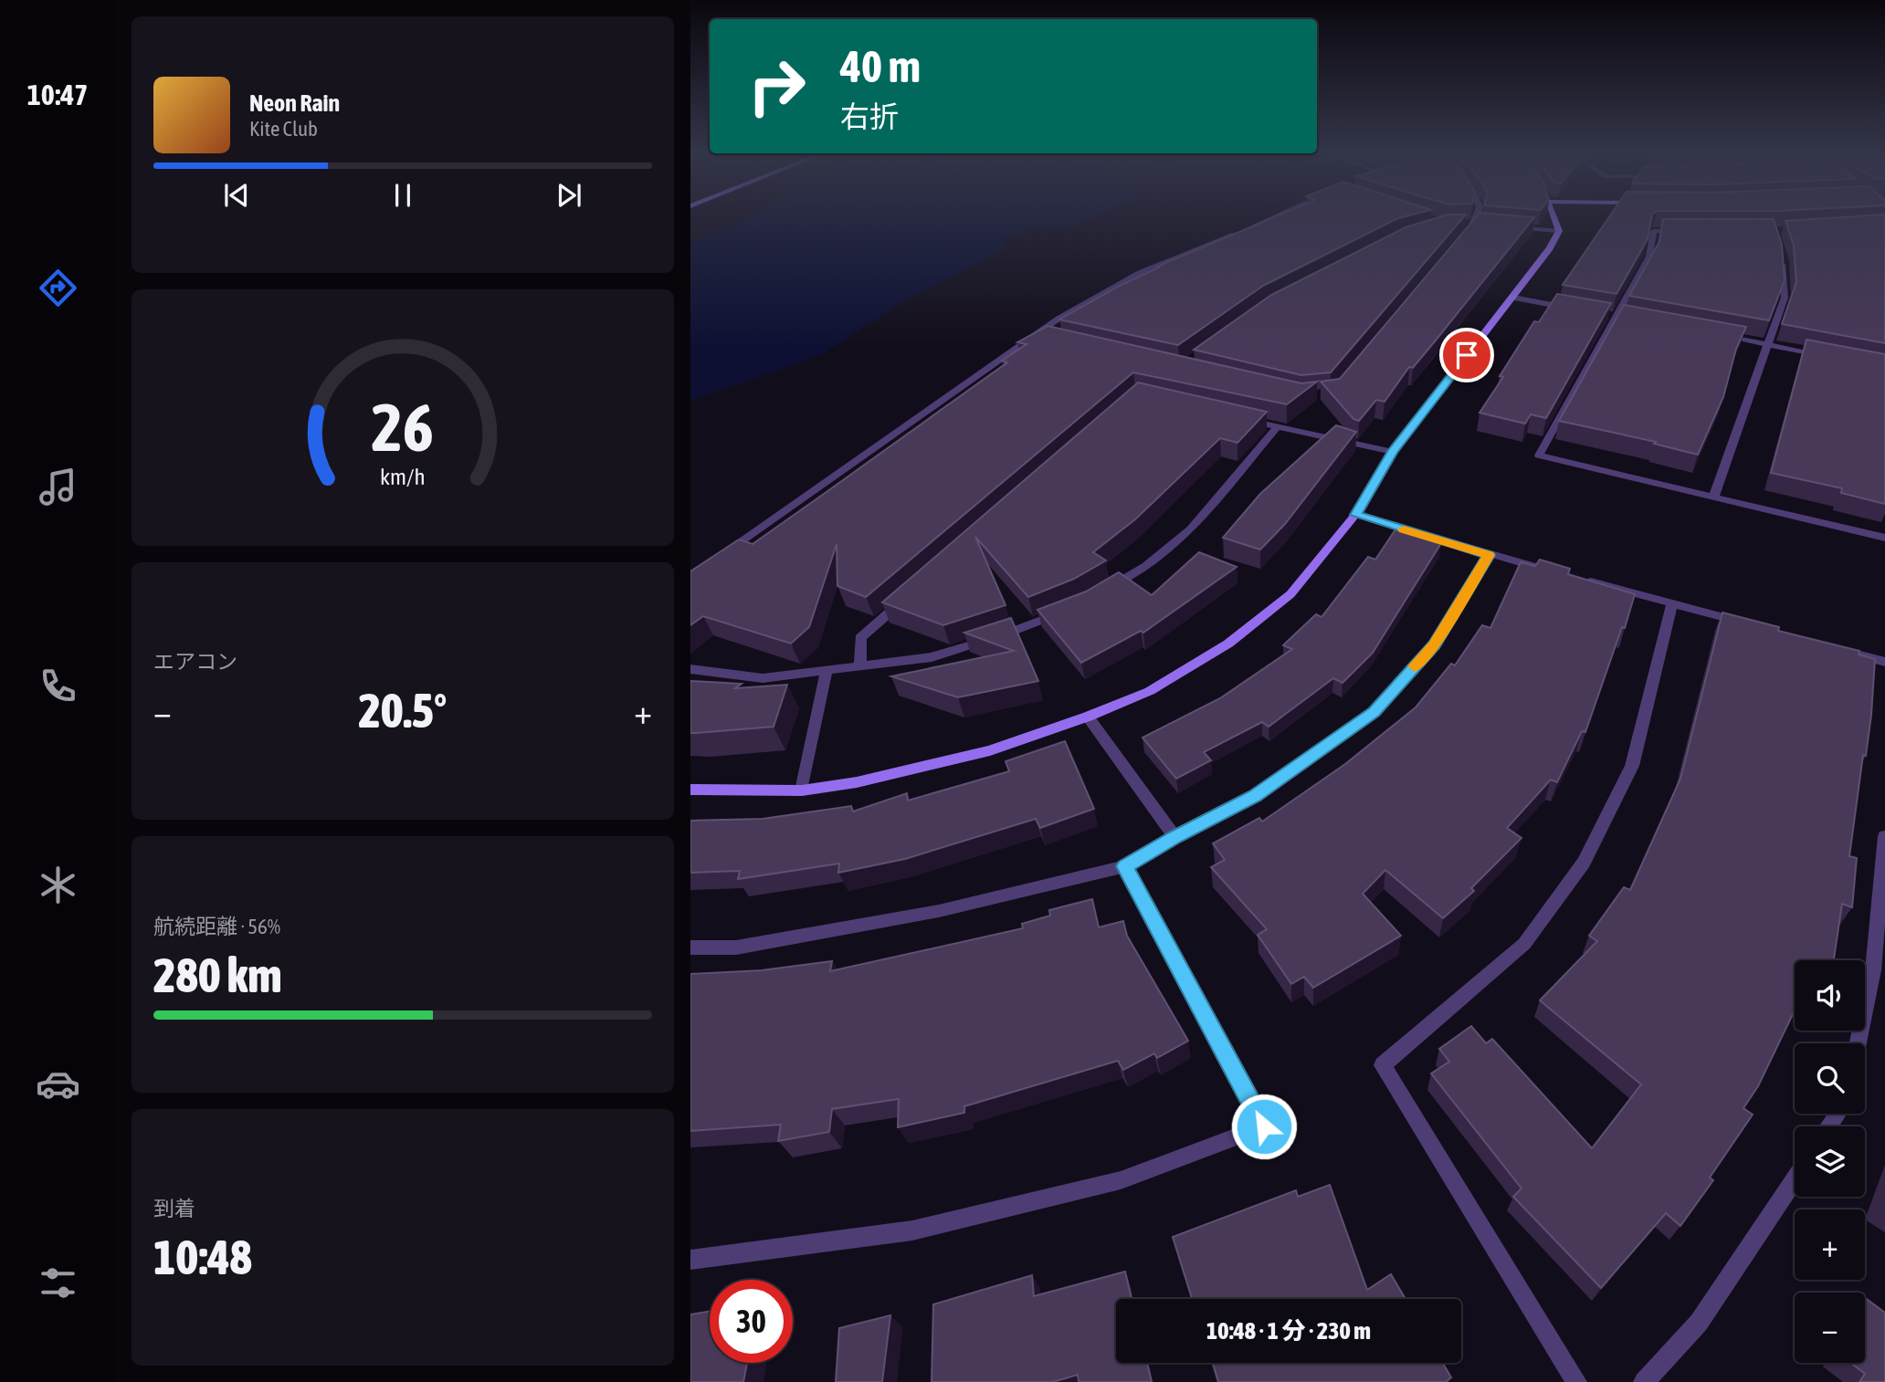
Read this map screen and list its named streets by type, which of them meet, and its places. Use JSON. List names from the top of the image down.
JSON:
{
  "page": {
    "tabs": "10:47",
    "turn": ["40 m", "右折"],
    "song": ["Neon Rain", "Kite Club"],
    "tile": [
      "エアコン",
      ["航続距離 · 56%", "280 km"],
      ["到着", "10:48"]
    ],
    "heat": ["−", "20.5°", "+"],
    "map_buttons": ["+", "−"],
    "limit": "30",
    "trip": "10:48 · 1 分 · 230 m",
    "gauge": ["26", "km/h"]
  }
}
